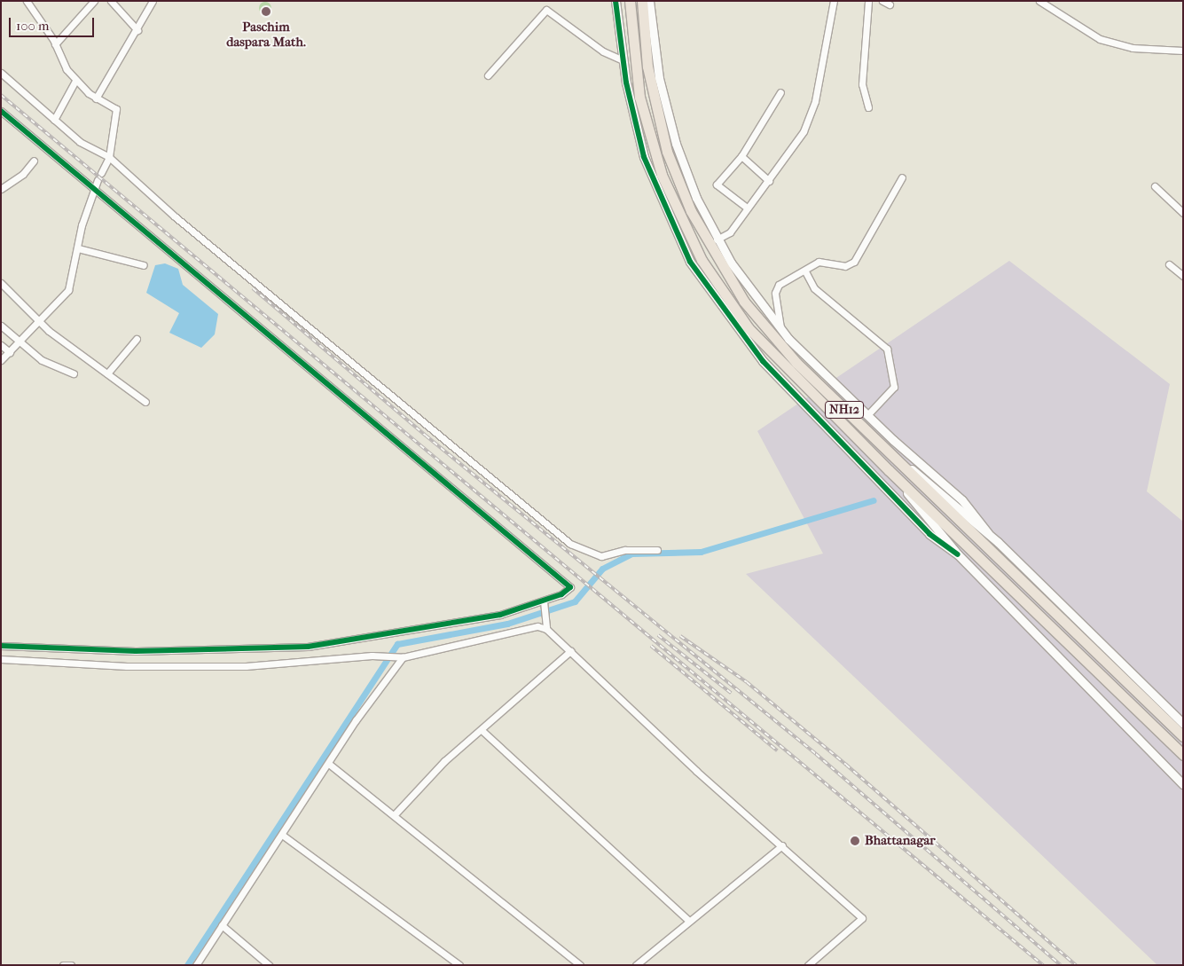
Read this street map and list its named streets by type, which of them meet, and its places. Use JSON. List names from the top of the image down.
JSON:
{
  "streets": {
    "highway": ["NH12"]
  },
  "places": ["Paschim daspara Math.", "Bhattanagar"],
  "scale_bar": "100 m"
}
